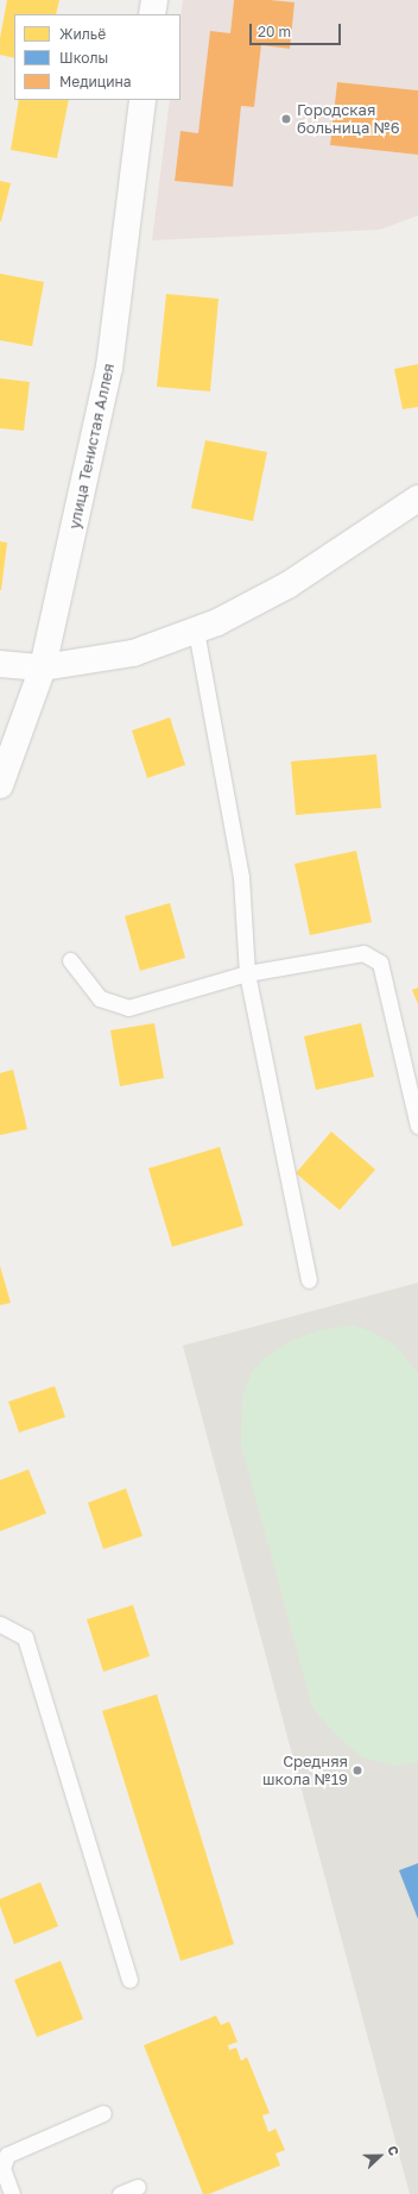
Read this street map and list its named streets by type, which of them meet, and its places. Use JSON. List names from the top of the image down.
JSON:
{
  "streets": {
    "street": ["улица Тенистая Аллея"]
  },
  "places": ["Городская больница №6", "Средняя школа №19"],
  "legend": ["Жильё", "Школы", "Медицина"],
  "scale_bar": "20 m",
  "north": "right"
}
